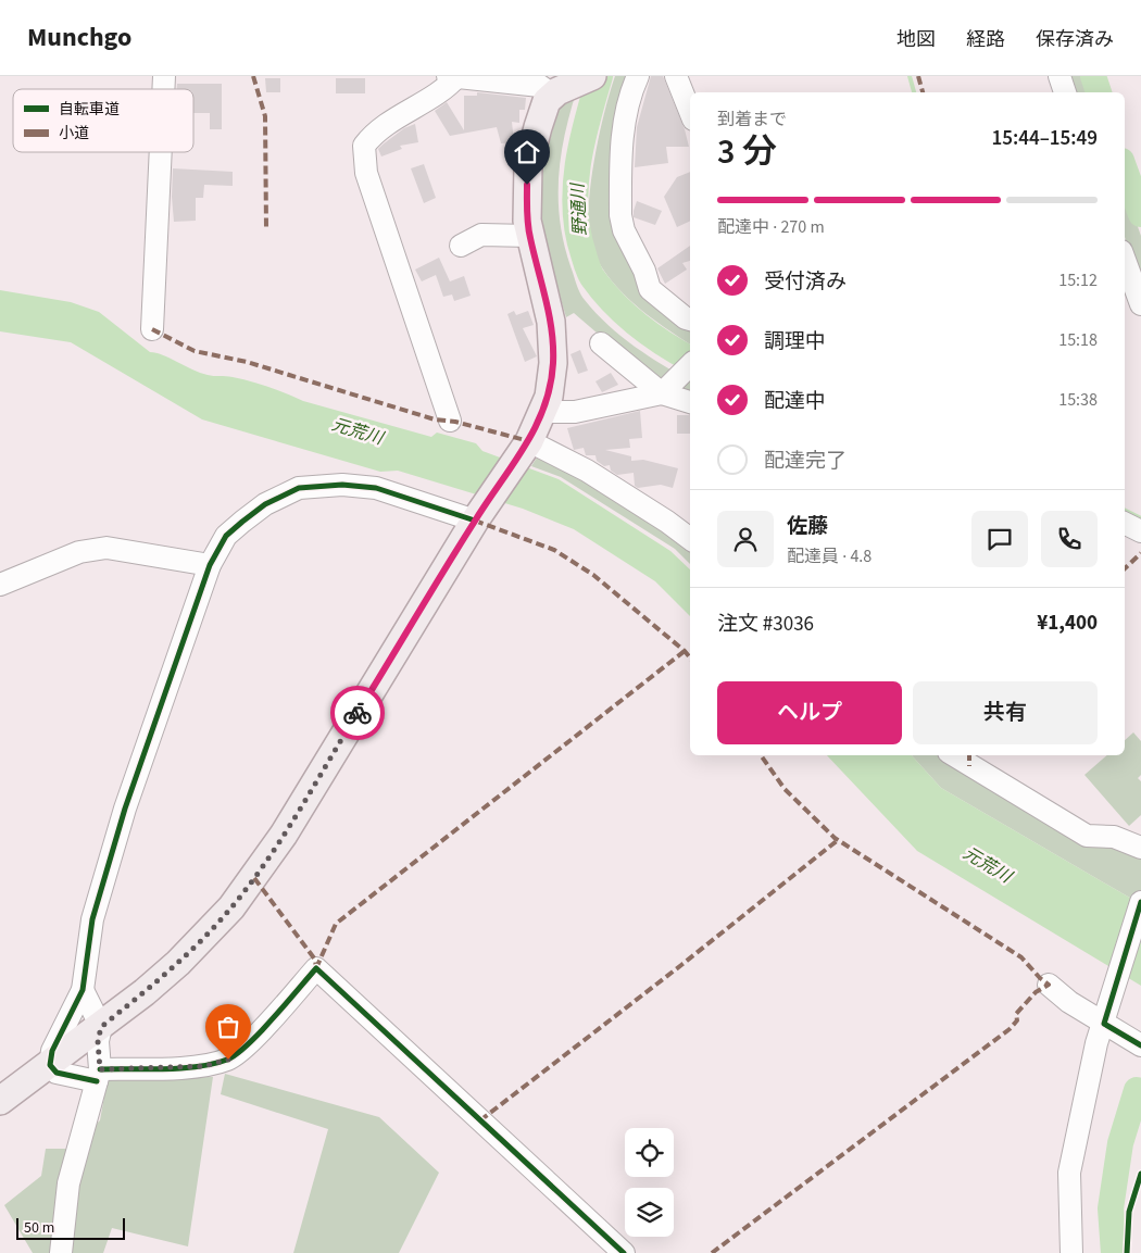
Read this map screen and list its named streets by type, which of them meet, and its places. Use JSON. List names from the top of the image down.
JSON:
{
  "water": ["野通川", "元荒川"],
  "legend": ["自転車道", "小道"],
  "scale_bar": "50 m",
  "page": {
    "header": "Munchgo",
    "nav": ["地図", "経路", "保存済み"],
    "heading": ["3 分", "到着まで", "15:44–15:49"],
    "panel": [
      "佐藤",
      "配達員 · 4.8",
      "注文 #3036",
      "¥1,400"
    ],
    "bar": "配達中 · 270 m",
    "list": [
      ["受付済み", "15:12"],
      ["調理中", "15:18"],
      ["配達中", "15:38"],
      "配達完了"
    ],
    "buttons": ["ヘルプ", "共有"],
    "scale": "50 m"
  }
}
